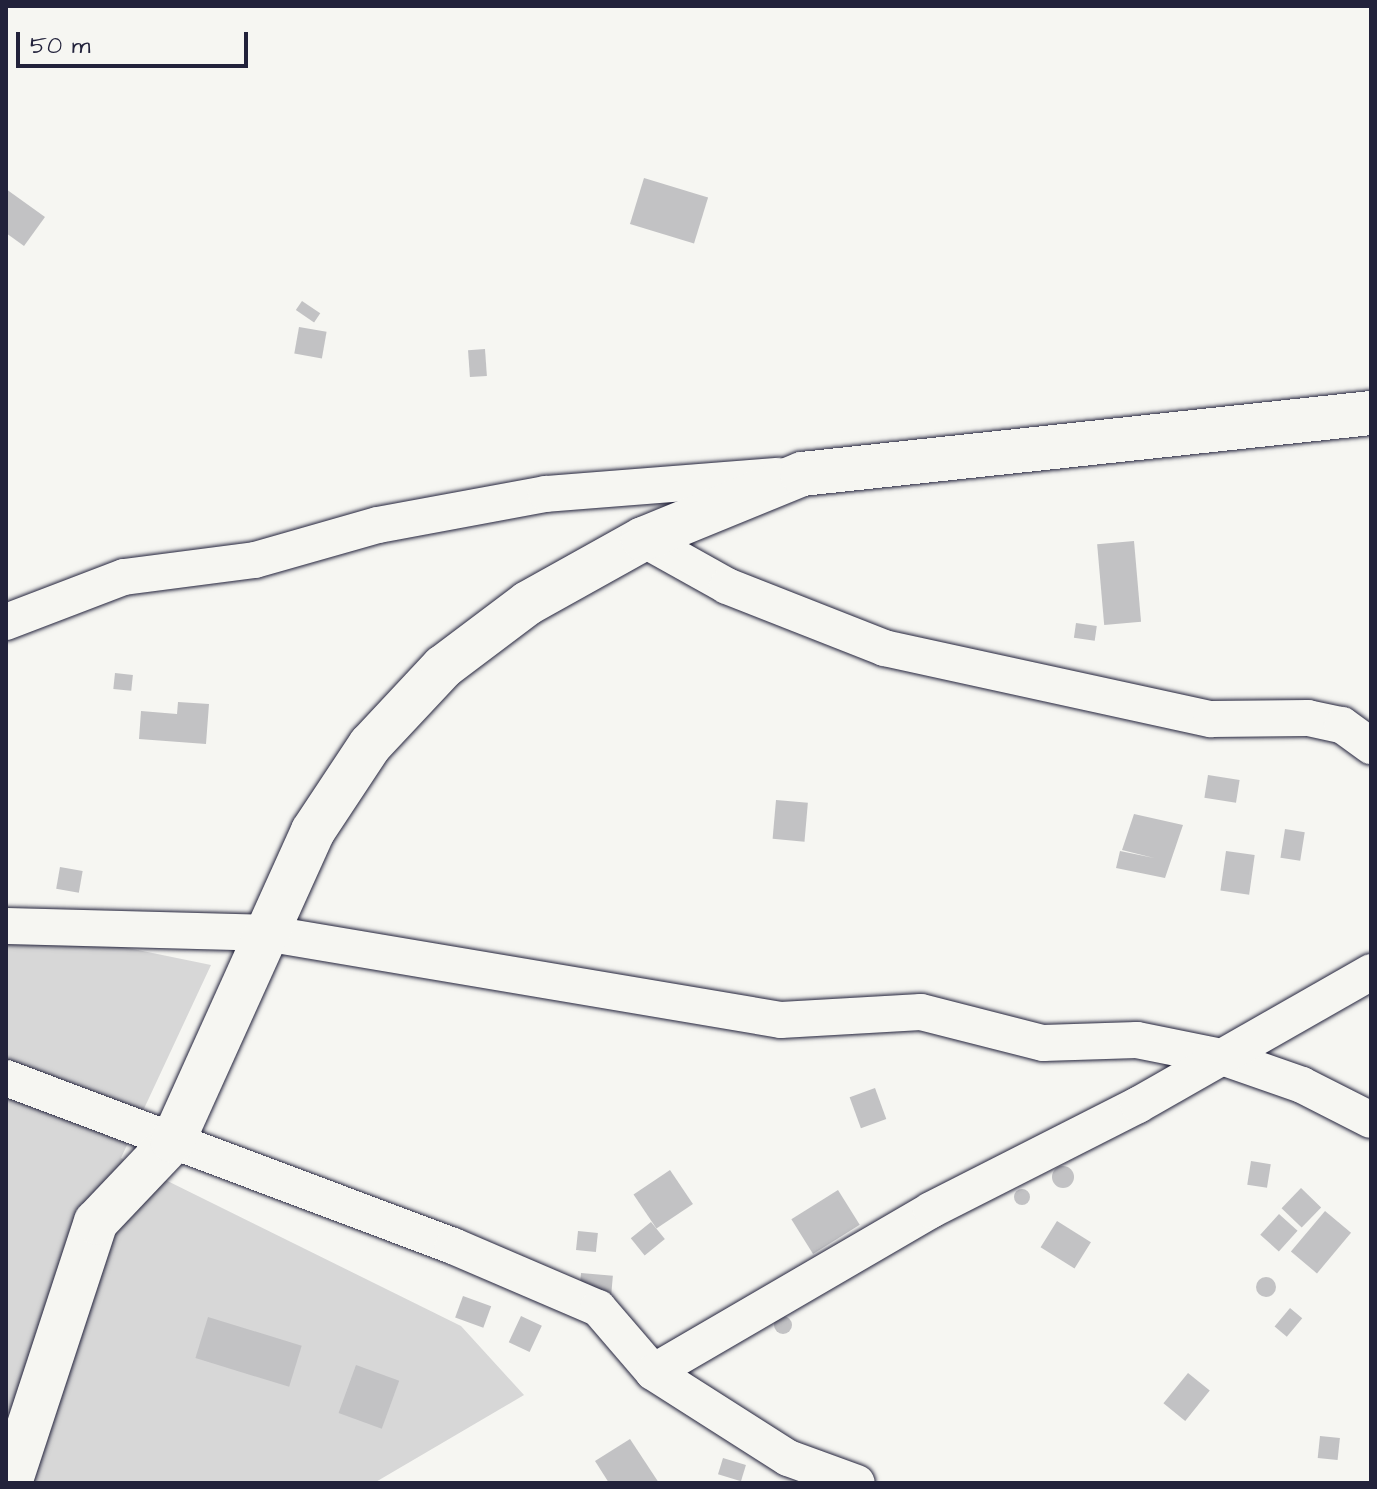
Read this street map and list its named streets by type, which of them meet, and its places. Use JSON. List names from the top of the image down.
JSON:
{
  "scale_bar": "50 m"
}
